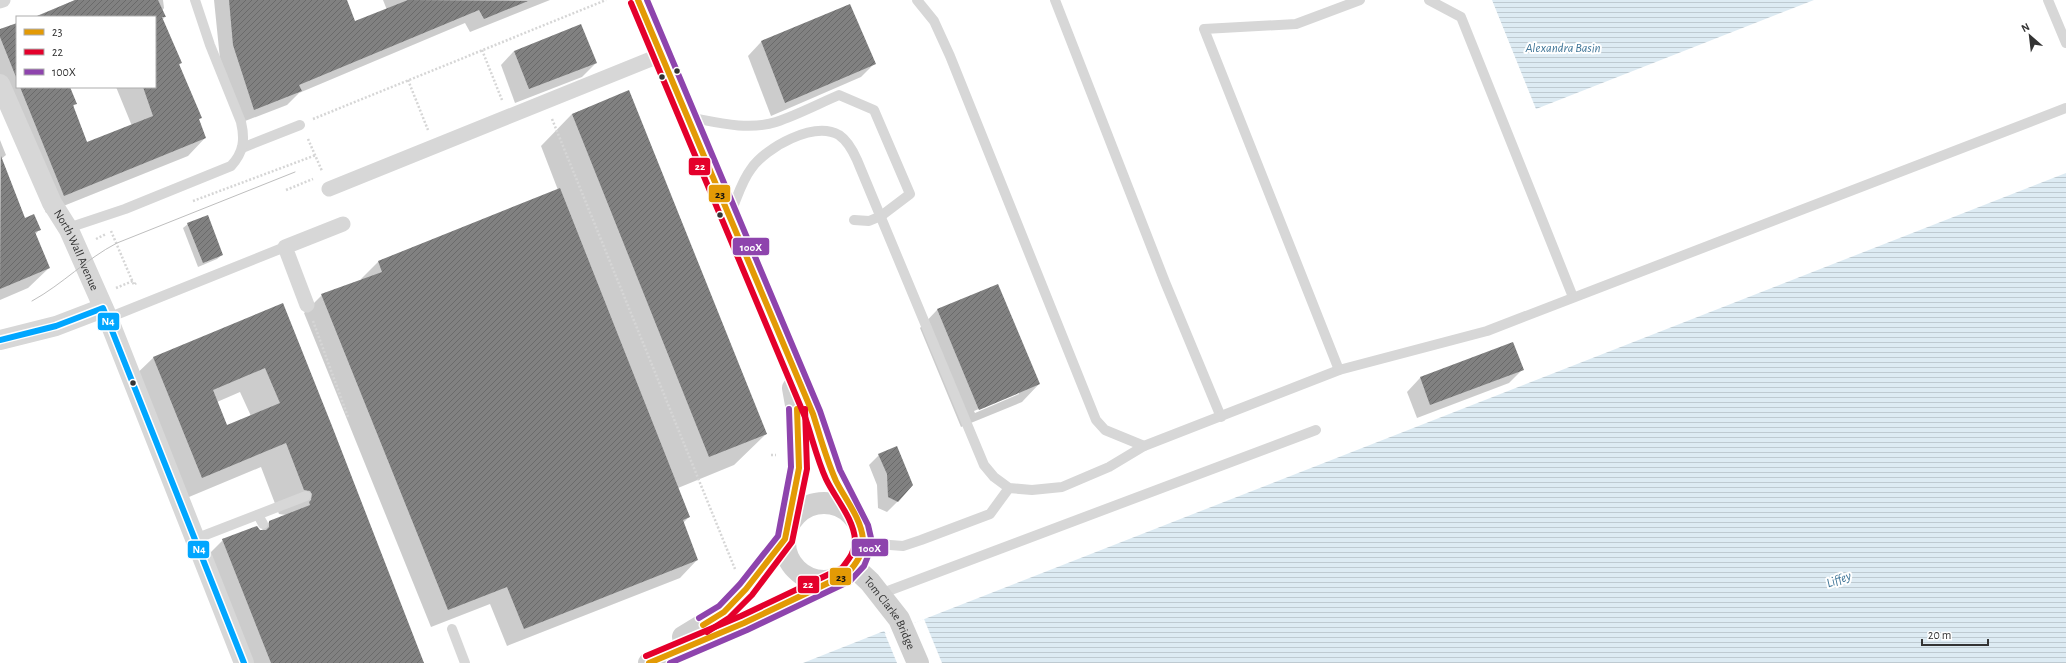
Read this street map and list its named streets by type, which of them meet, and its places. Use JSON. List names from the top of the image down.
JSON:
{
  "streets": {
    "main road": ["Tom Clarke Bridge"],
    "street": ["North Wall Avenue"]
  },
  "water": ["Alexandra Basin", "Liffey"],
  "lines": [
    "transit line 23",
    "transit line 100X",
    "transit line 22",
    "transit line N4"
  ],
  "legend": ["23", "22", "100X"],
  "scale_bar": "20 m",
  "north": "top left"
}
